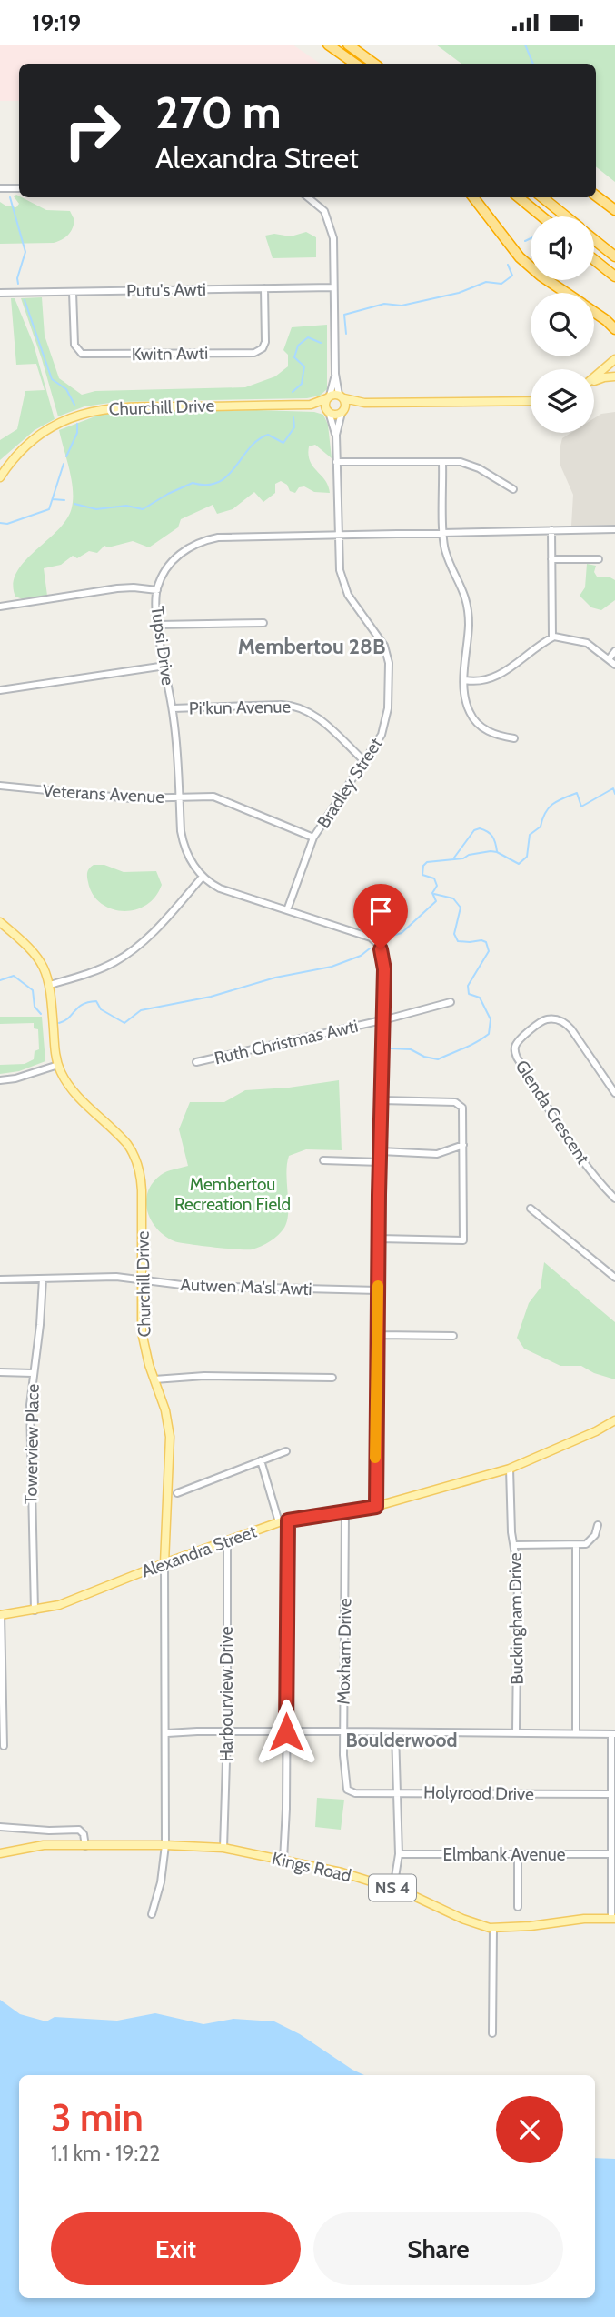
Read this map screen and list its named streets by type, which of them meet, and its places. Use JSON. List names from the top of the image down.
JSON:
{
  "streets": {
    "main road": [
      "Churchill Drive",
      "Alexandra Street",
      "Kings Road",
      "NS 4"
    ],
    "street": [
      "Putu's Awti",
      "Kwitn Awti",
      "Tupsi Drive",
      "Pi'kun Avenue",
      "Bradley Street",
      "Veterans Avenue",
      "Ruth Christmas Awti",
      "Glenda Crescent",
      "Autwen Ma'sl Awti",
      "Towerview Place",
      "Buckingham Drive",
      "Moxham Drive",
      "Harbourview Drive",
      "Holyrood Drive",
      "Elmbank Avenue"
    ]
  },
  "crossings": [
    ["Putu's Awti", "Kwitn Awti"],
    ["Churchill Drive", "Bradley Street"],
    ["Churchill Drive", "Autwen Ma'sl Awti"],
    ["Churchill Drive", "Alexandra Street"],
    ["Churchill Drive", "Kings Road"],
    ["Tupsi Drive", "Pi'kun Avenue"],
    ["Tupsi Drive", "Bradley Street"],
    ["Tupsi Drive", "Veterans Avenue"],
    ["Tupsi Drive", "Ruth Christmas Awti"],
    ["Pi'kun Avenue", "Bradley Street"],
    ["Bradley Street", "Veterans Avenue"],
    ["Autwen Ma'sl Awti", "Towerview Place"],
    ["Towerview Place", "Alexandra Street"],
    ["Alexandra Street", "Buckingham Drive"],
    ["Alexandra Street", "Moxham Drive"],
    ["Alexandra Street", "Harbourview Drive"],
    ["Moxham Drive", "Holyrood Drive"],
    ["Harbourview Drive", "Kings Road"]
  ],
  "districts": ["Membertou 28B", "Boulderwood"],
  "parks": ["Membertou Recreation Field"],
  "page": {
    "status": "19:19",
    "turn": ["270 m", "Alexandra Street"],
    "heading": ["3 min", "1.1 km · 19:22"],
    "buttons": ["Exit", "Share"]
  }
}
